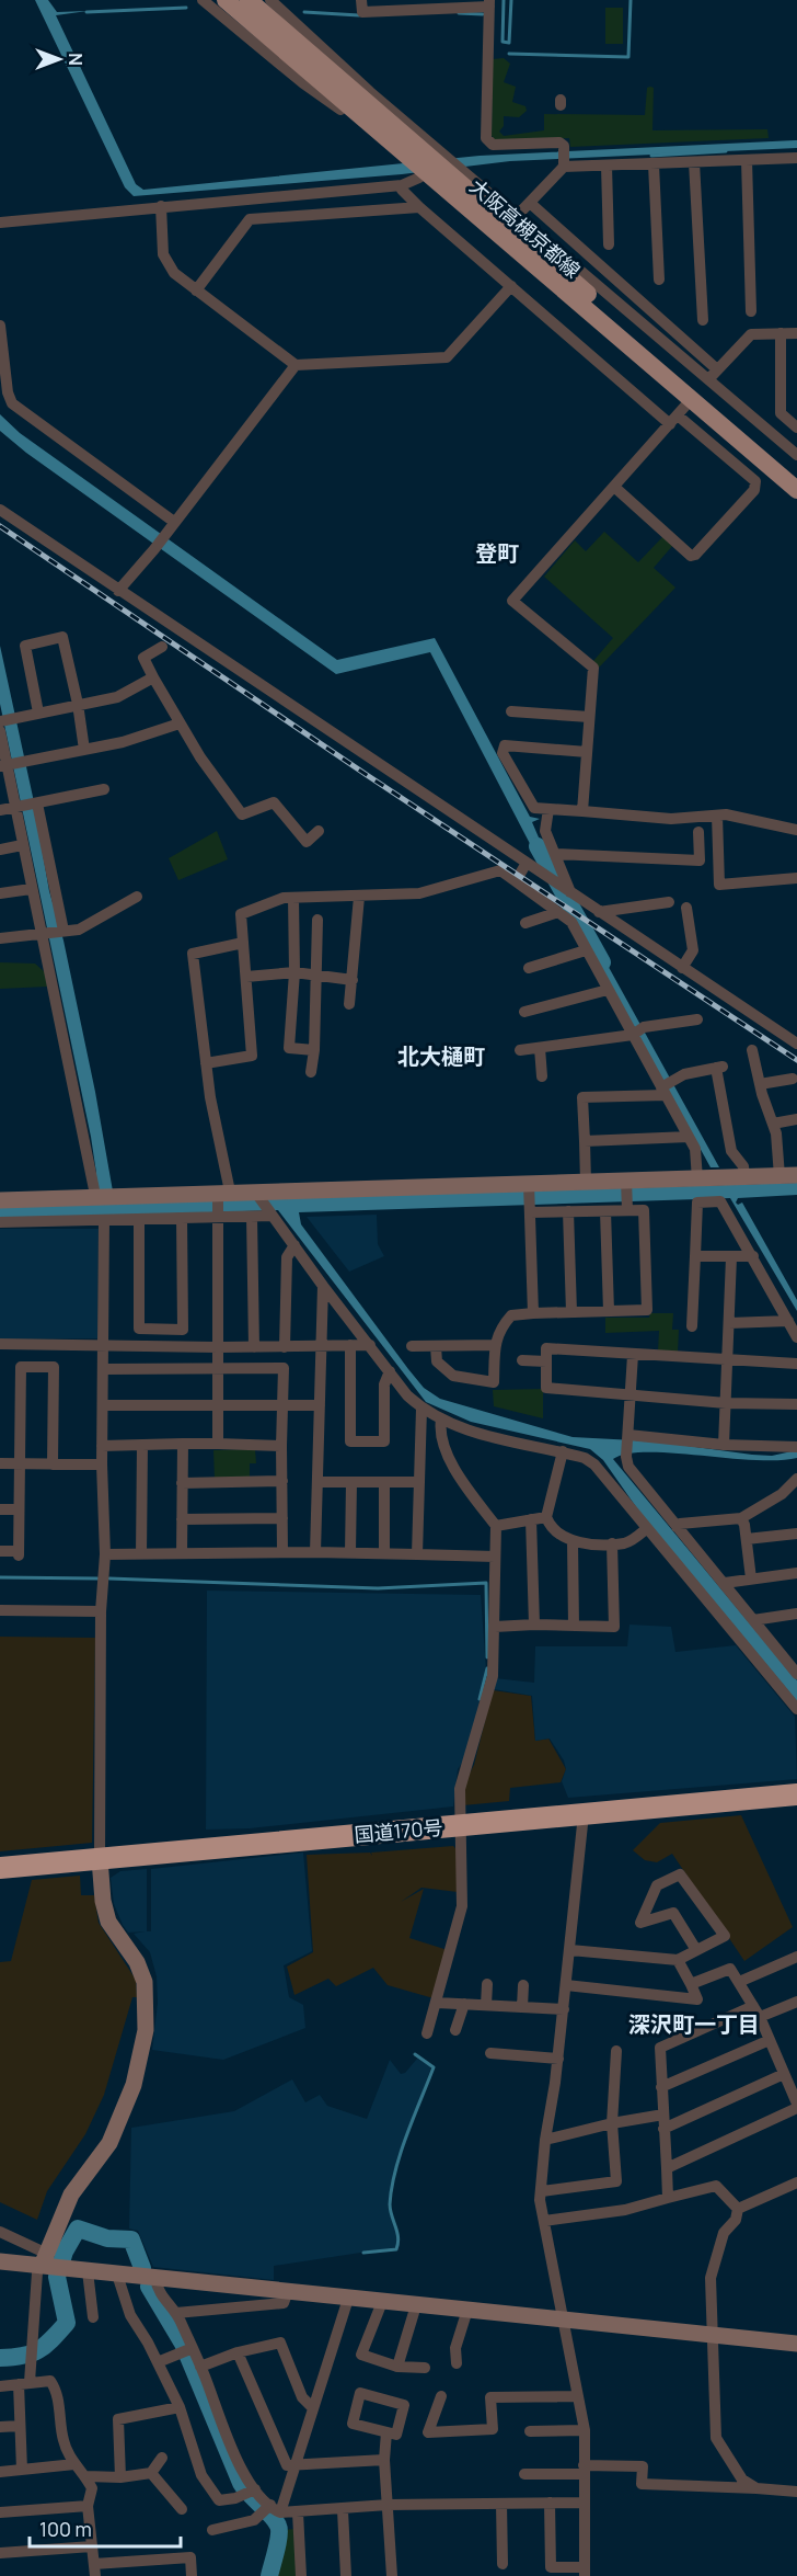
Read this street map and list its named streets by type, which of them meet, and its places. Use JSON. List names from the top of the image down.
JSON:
{
  "streets": {
    "highway": ["国道170号"],
    "main road": ["大阪高槻京都線"]
  },
  "districts": ["登町", "北大樋町", "深沢町一丁目"],
  "scale_bar": "100 m",
  "north": "right"
}
